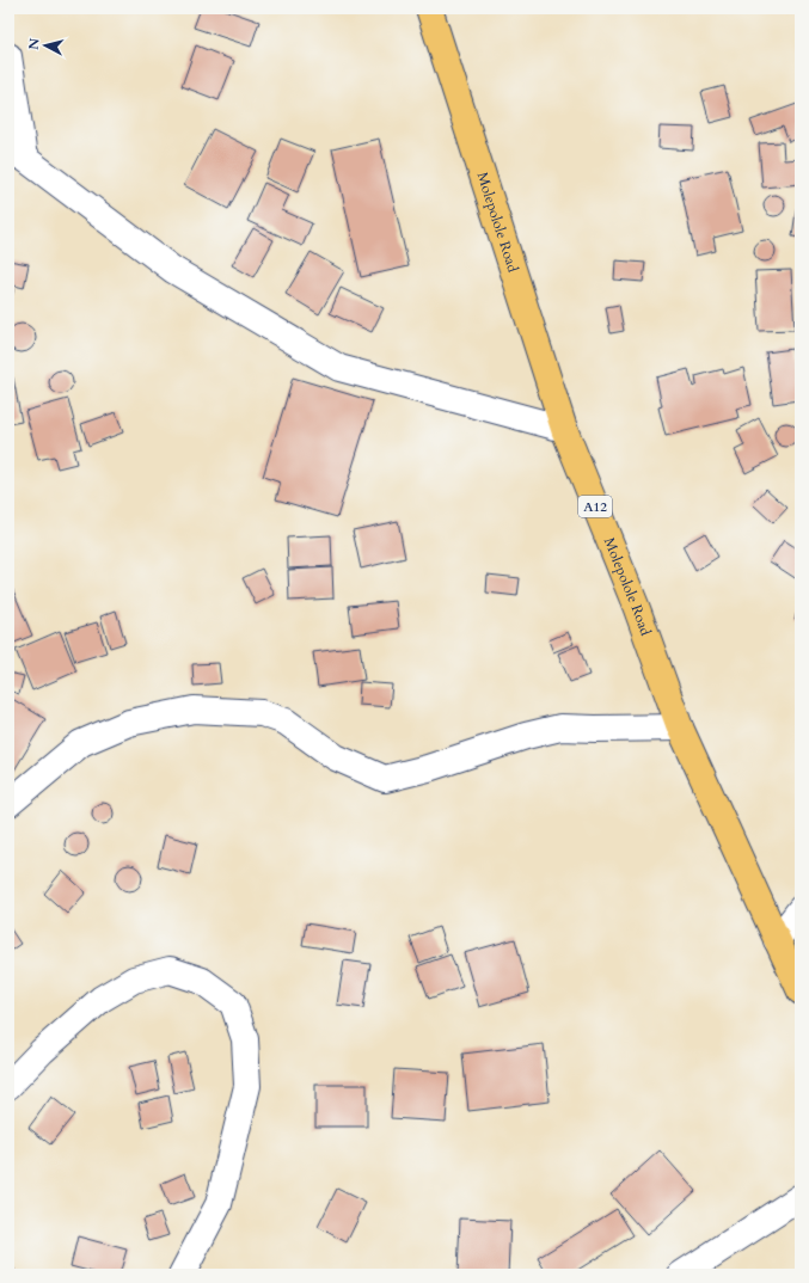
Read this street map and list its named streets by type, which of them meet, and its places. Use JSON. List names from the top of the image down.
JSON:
{
  "streets": {
    "main road": ["Molepolole Road", "A12"]
  },
  "north": "left"
}
